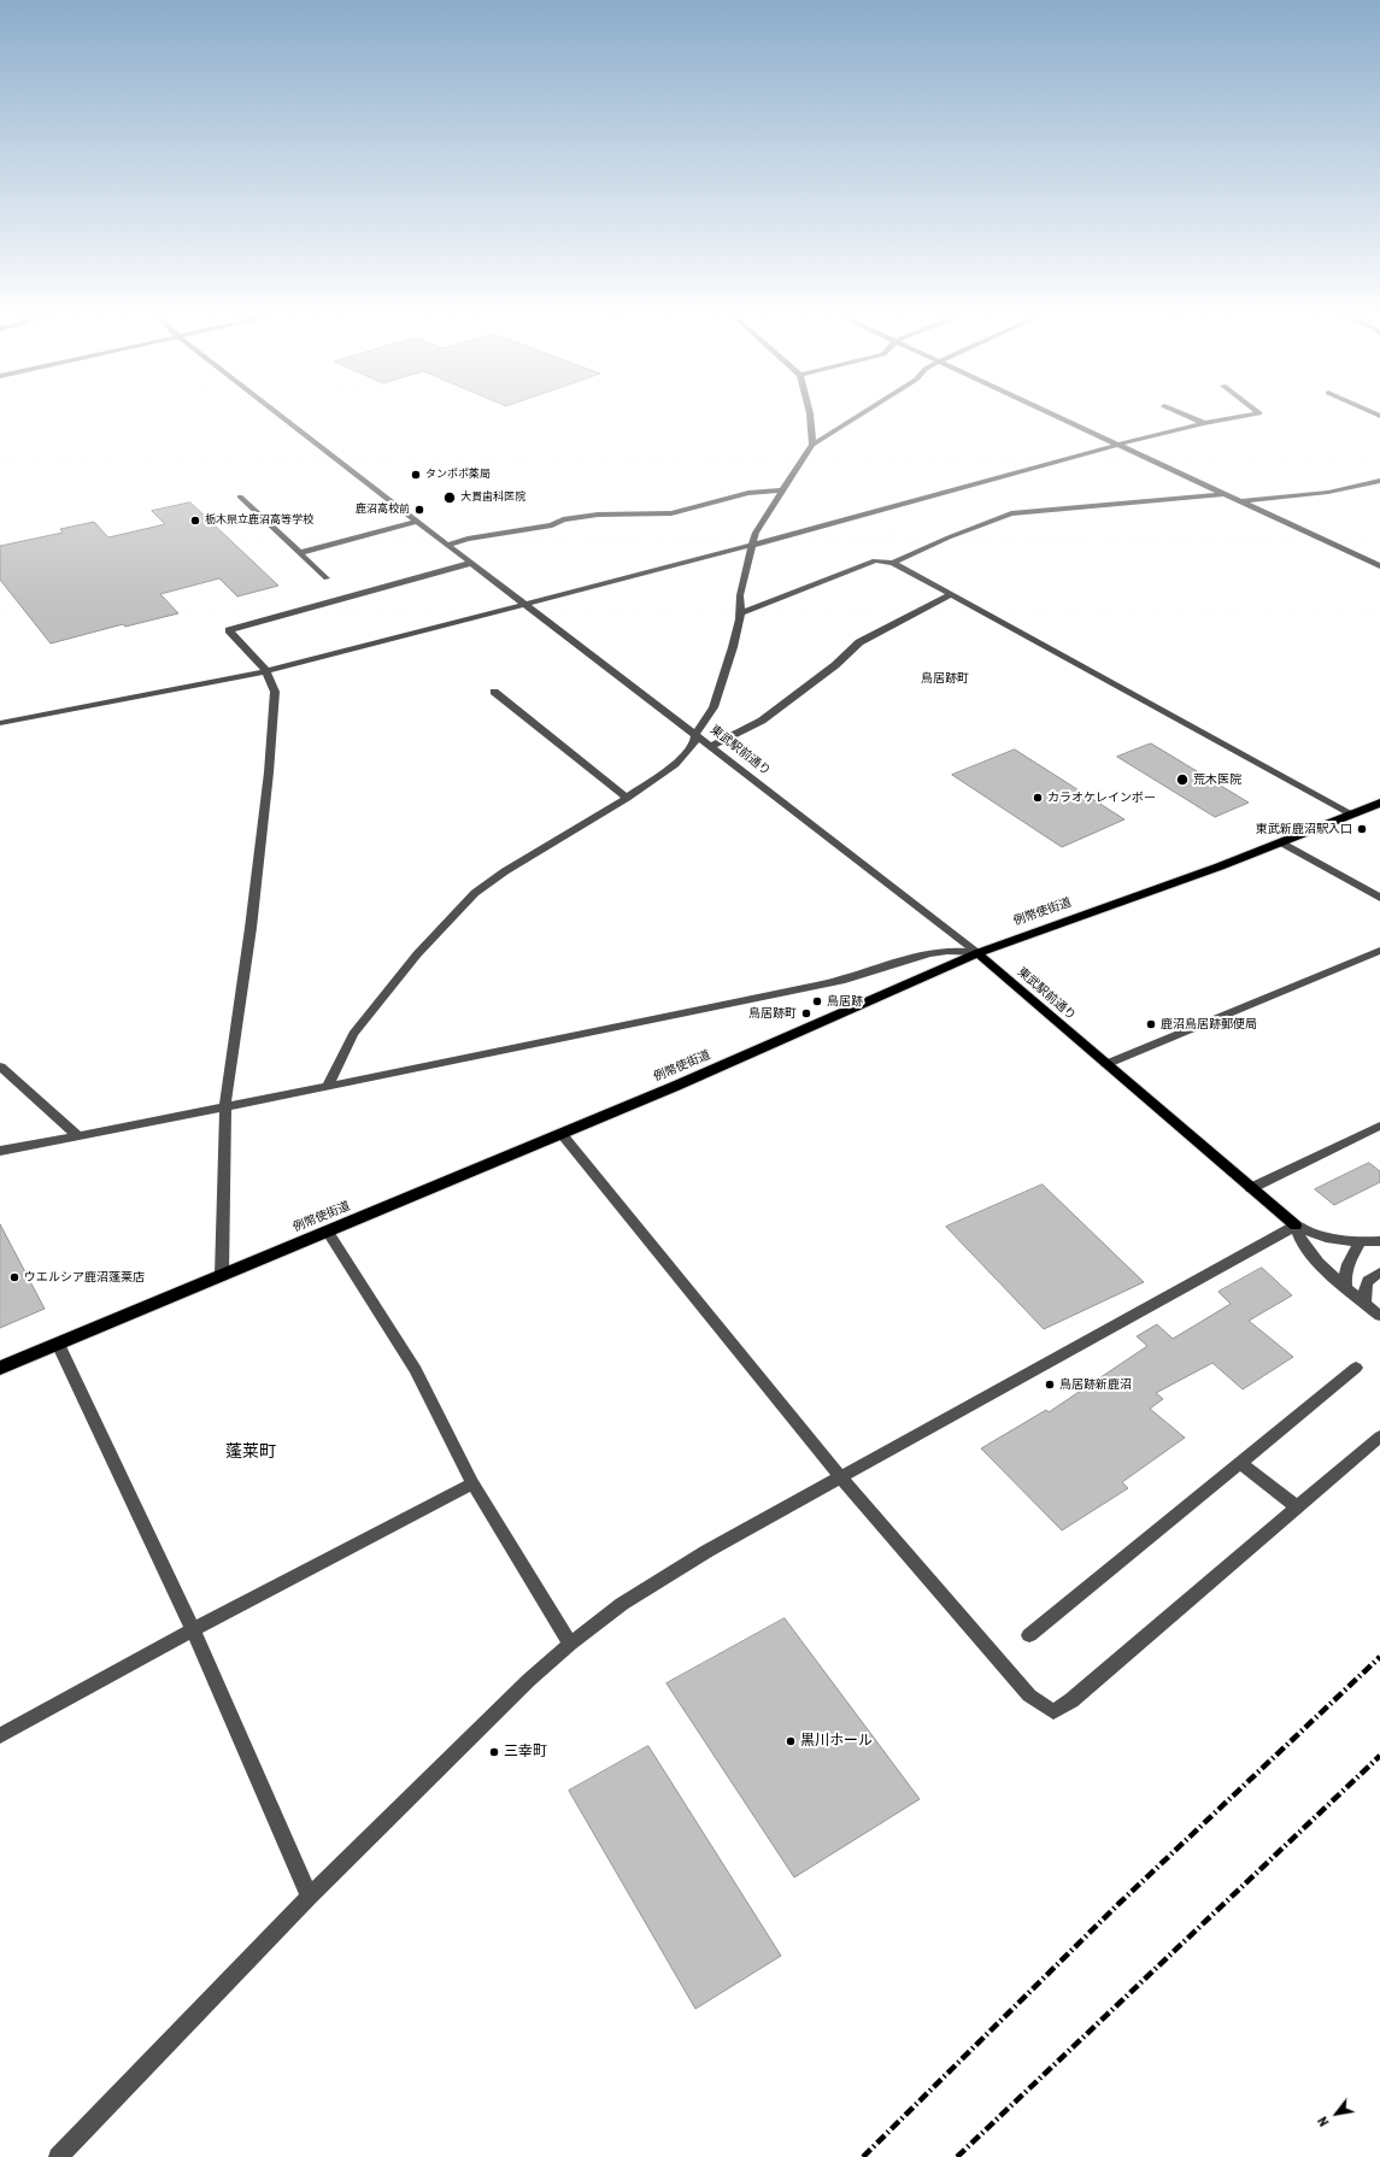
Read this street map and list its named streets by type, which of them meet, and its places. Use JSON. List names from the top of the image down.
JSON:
{
  "streets": {
    "highway": ["例幣使街道"],
    "main road": ["東武駅前通り"]
  },
  "crossings": [
    ["東武駅前通り", "例幣使街道"]
  ],
  "districts": ["鳥居跡町", "蓬莱町"],
  "places": [
    "タンポポ薬局",
    "大貫歯科医院",
    "鹿沼高校前",
    "栃木県立鹿沼高等学校",
    "荒木医院",
    "カラオケレインボー",
    "東武新鹿沼駅入口",
    "鳥居跡",
    "鳥居跡町",
    "鹿沼鳥居跡郵便局",
    "ウエルシア鹿沼蓬莱店",
    "鳥居跡新鹿沼",
    "黒川ホール",
    "三幸町"
  ],
  "north": "bottom left"
}
